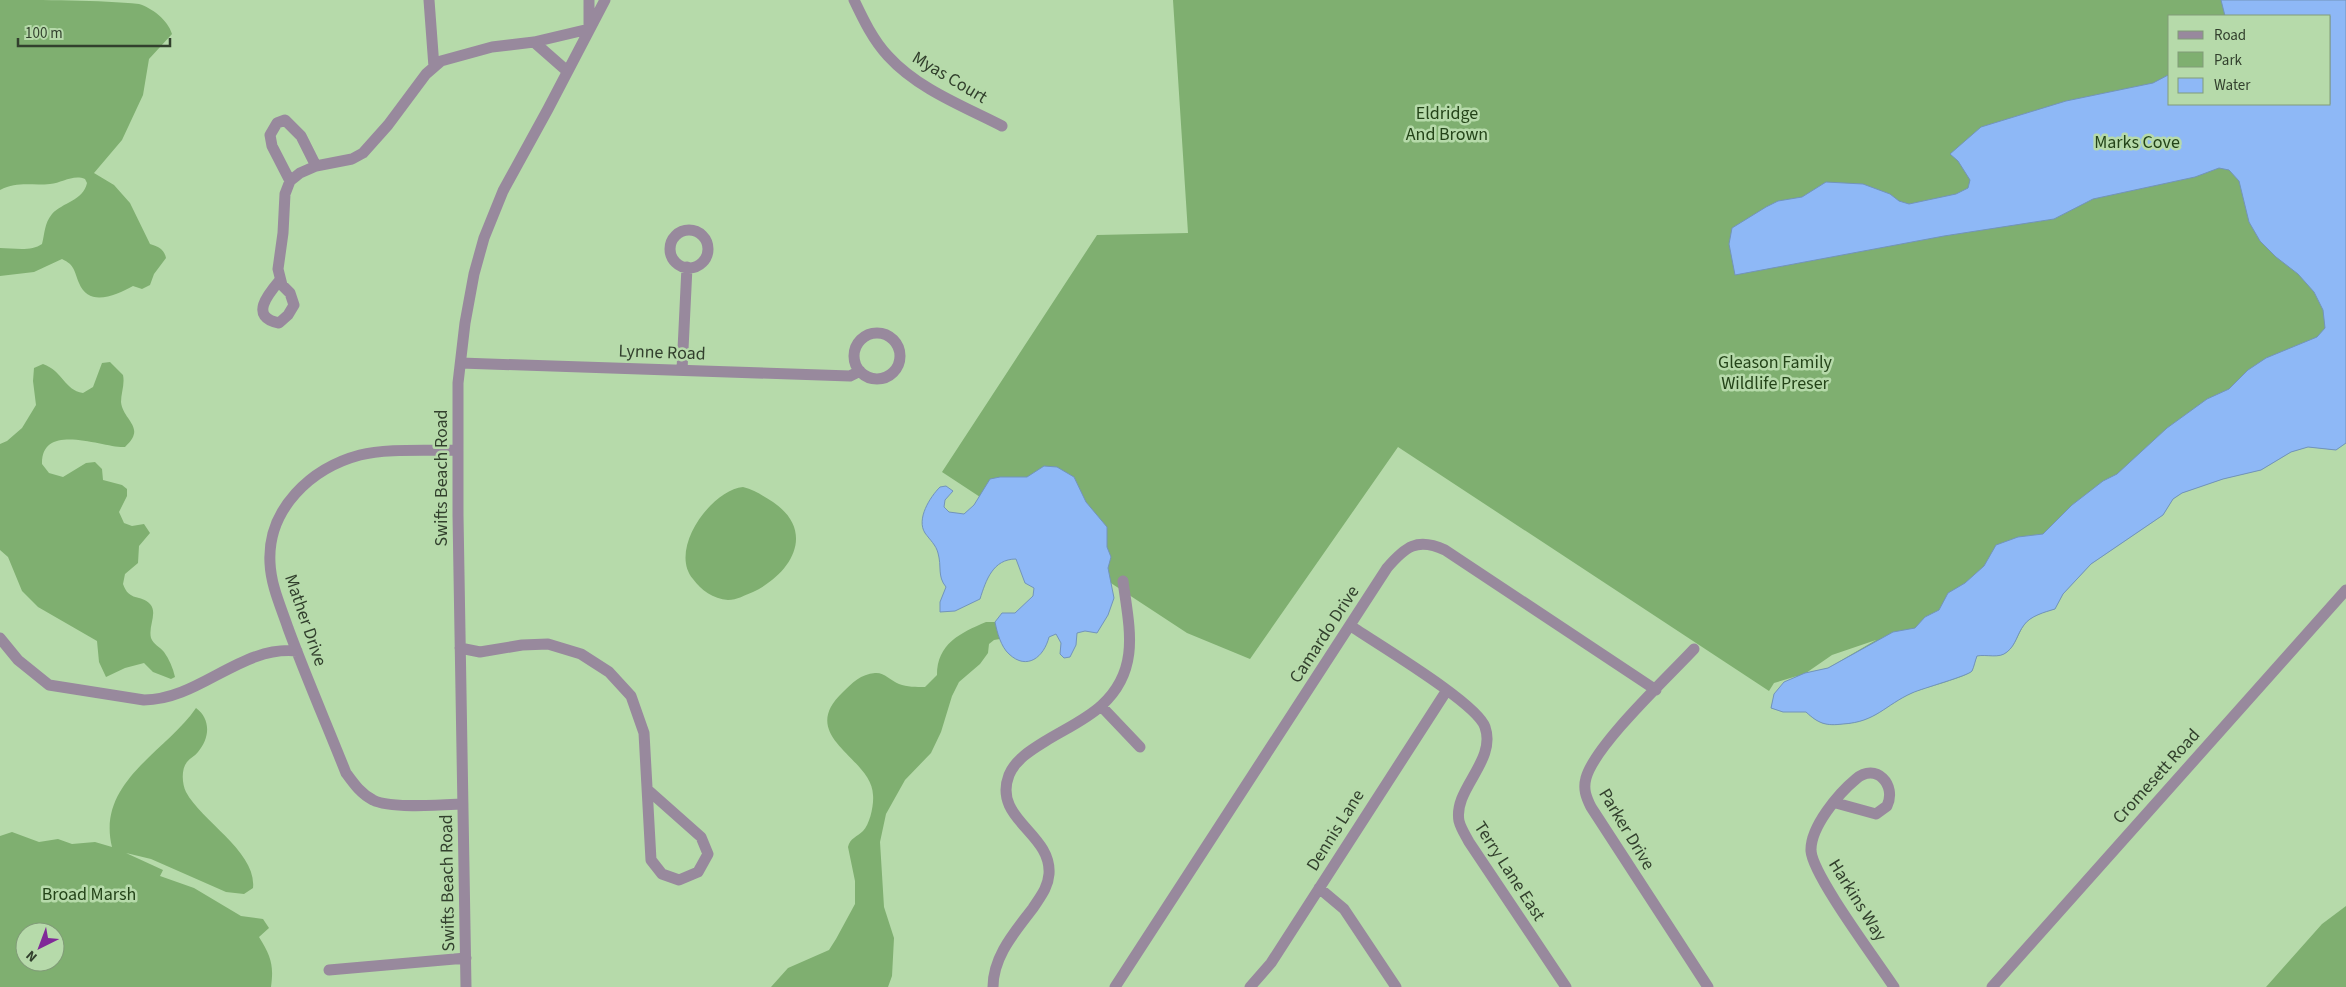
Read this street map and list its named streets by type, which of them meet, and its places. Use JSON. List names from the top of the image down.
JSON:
{
  "streets": {
    "street": [
      "Myas Court",
      "Lynne Road",
      "Swifts Beach Road",
      "Mather Drive",
      "Camardo Drive",
      "Cromesett Road",
      "Parker Drive",
      "Dennis Lane",
      "Terry Lane East",
      "Harkins Way"
    ]
  },
  "crossings": [
    ["Lynne Road", "Swifts Beach Road"],
    ["Swifts Beach Road", "Mather Drive"],
    ["Camardo Drive", "Parker Drive"],
    ["Camardo Drive", "Terry Lane East"],
    ["Dennis Lane", "Terry Lane East"]
  ],
  "parks": [
    "Eldridge And Brown",
    "Marks Cove",
    "Gleason Family Wildlife Preser",
    "Broad Marsh"
  ],
  "legend": ["Road", "Park", "Water"],
  "scale_bar": "100 m",
  "north": "bottom left"
}
